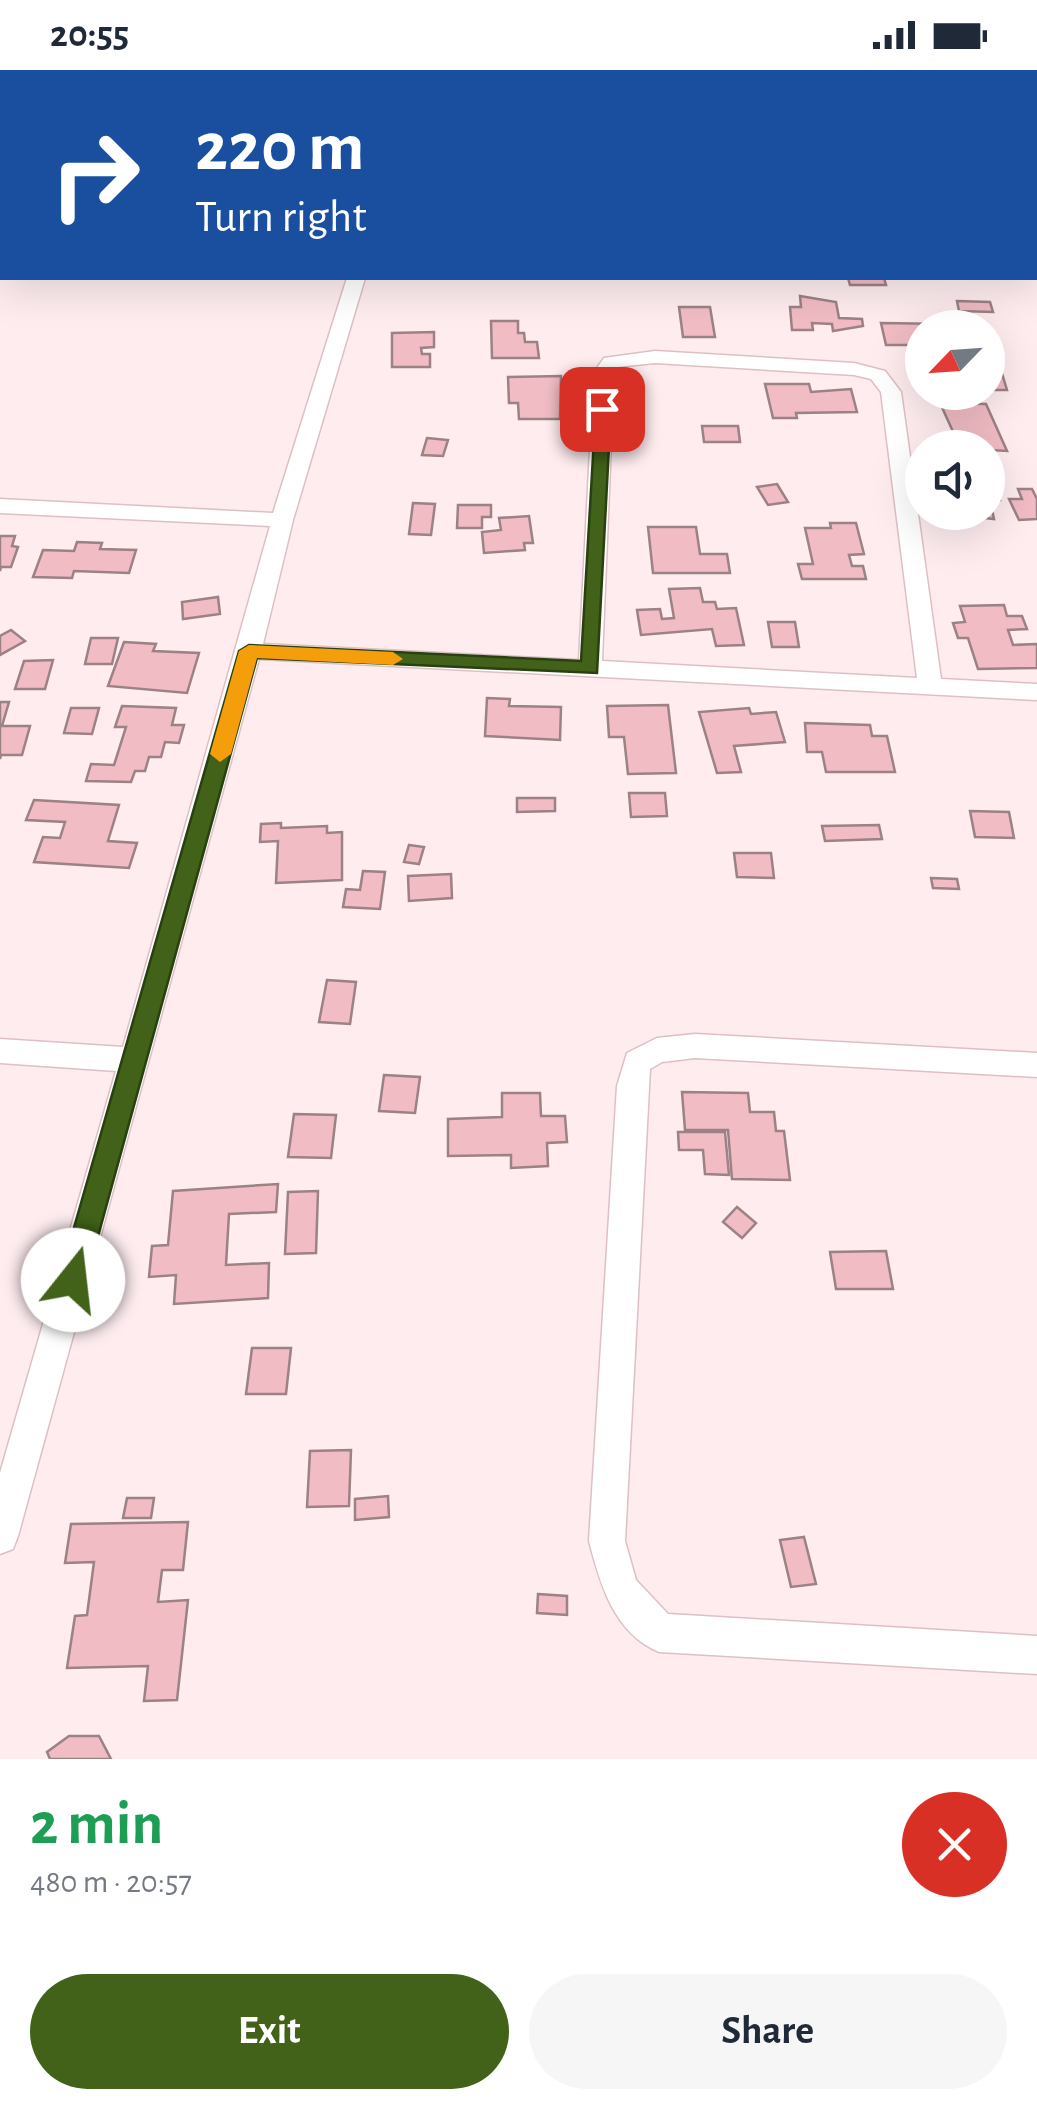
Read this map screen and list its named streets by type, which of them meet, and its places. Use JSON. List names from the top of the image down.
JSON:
{
  "north": "bottom left",
  "page": {
    "status": "20:55",
    "turn": ["220 m", "Turn right"],
    "heading": ["2 min", "480 m · 20:57"],
    "buttons": ["Exit", "Share"]
  }
}
